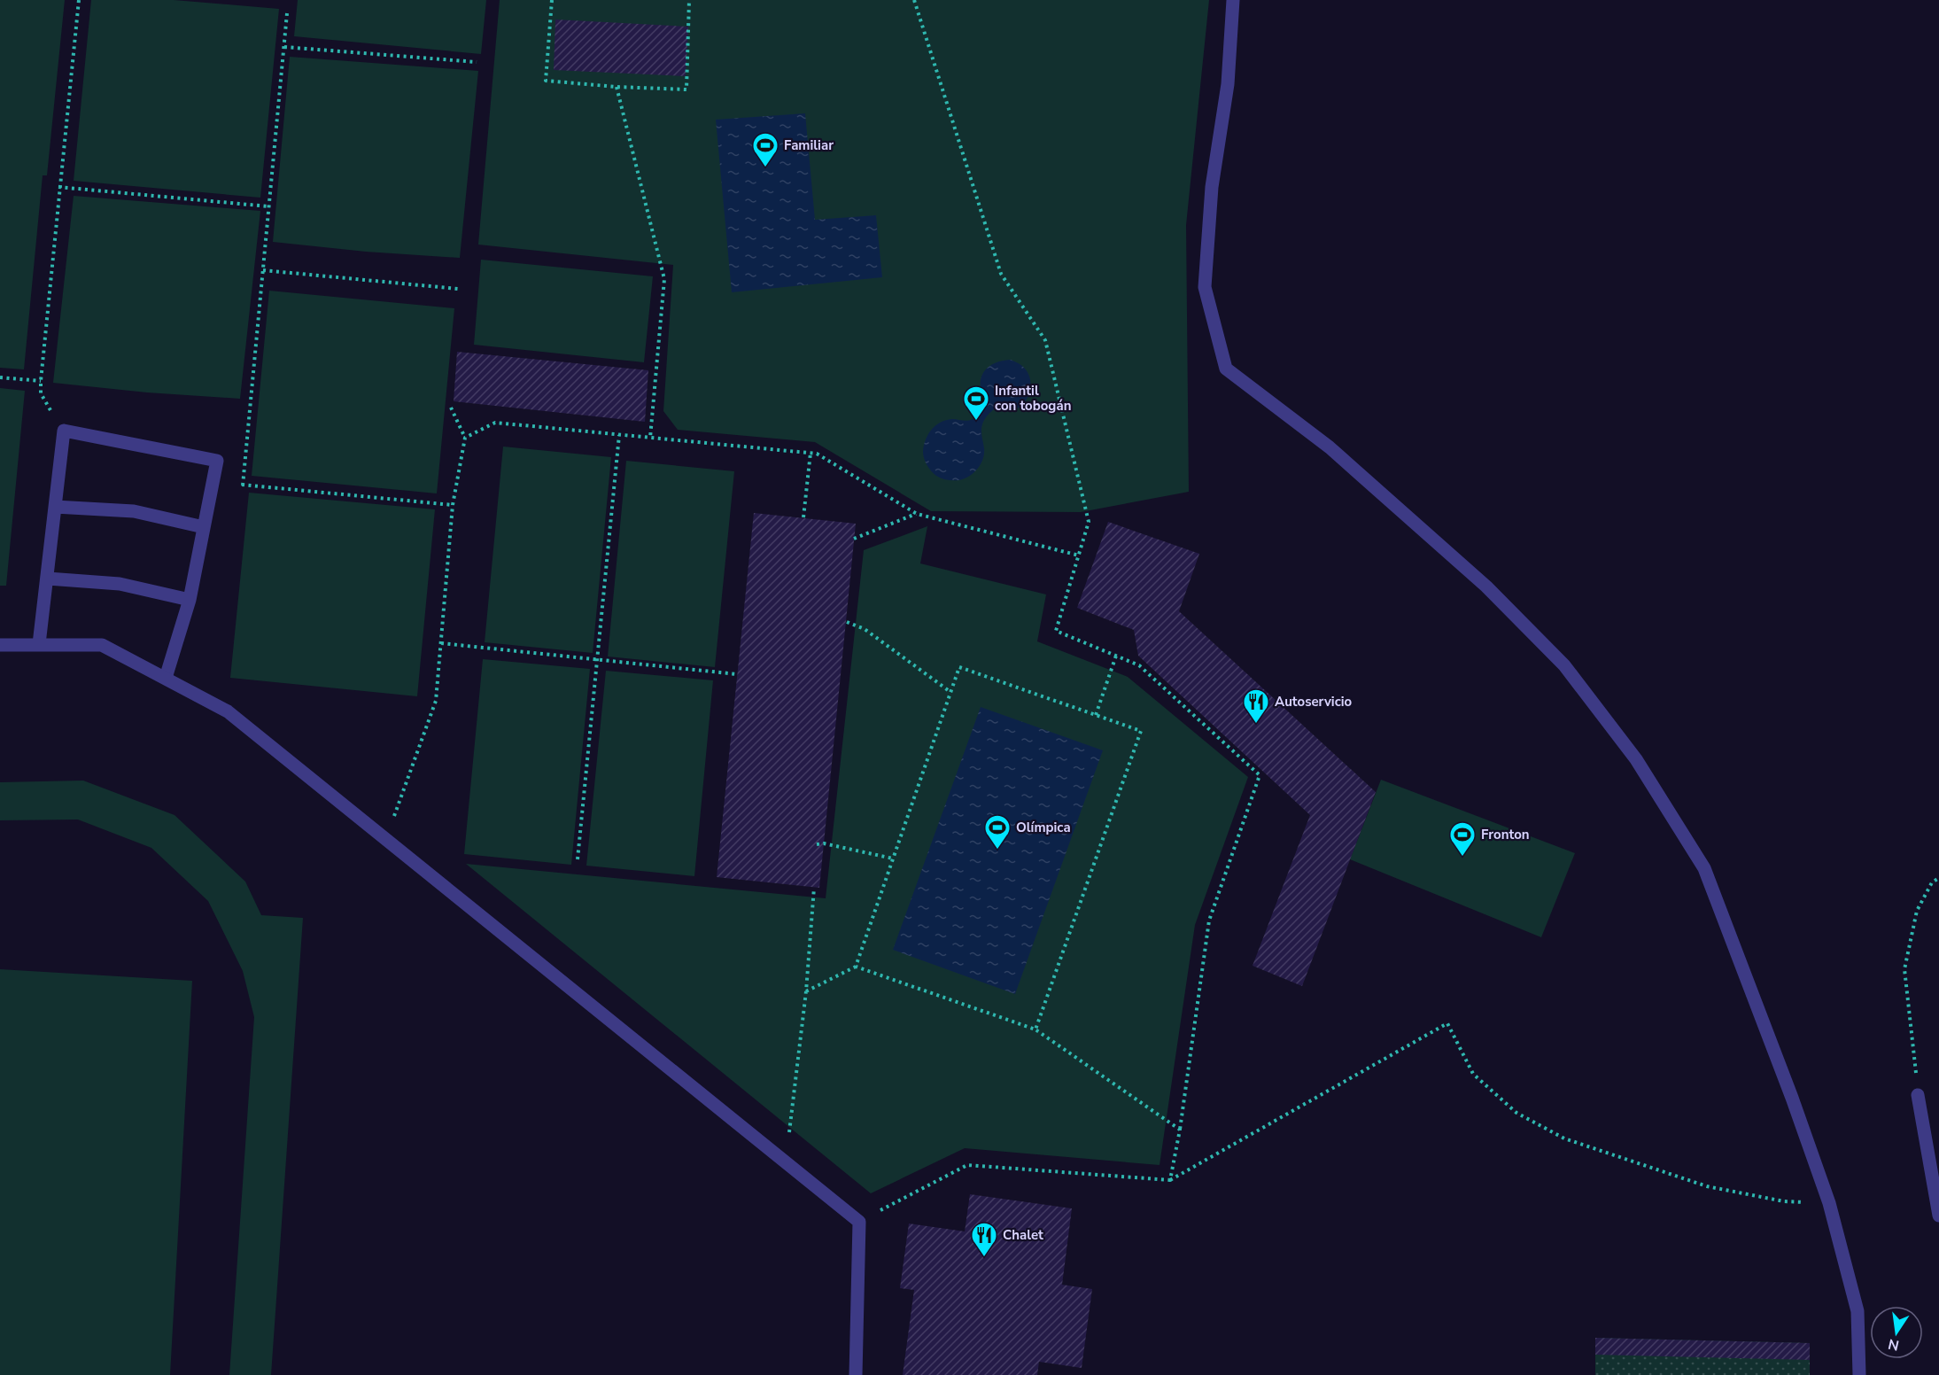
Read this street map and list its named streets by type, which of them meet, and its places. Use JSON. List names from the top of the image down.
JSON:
{
  "places": {
    "sports": [
      "Familiar",
      "Infantil con tobogán",
      "Olímpica",
      "Fronton"
    ],
    "restaurant": ["Autoservicio", "Chalet"]
  },
  "north": "bottom"
}
